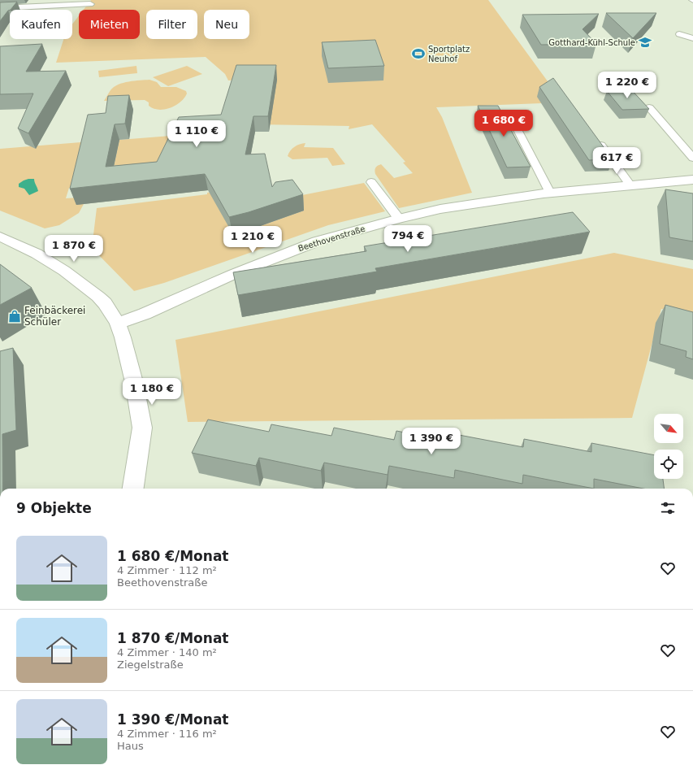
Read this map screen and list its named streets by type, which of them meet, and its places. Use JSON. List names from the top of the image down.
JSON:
{
  "streets": {
    "street": ["Beethovenstraße"]
  },
  "places": {
    "school or university": ["Gotthard-Kühl-Schule"],
    "sports": ["Sportplatz Neuhof"],
    "shop": ["Feinbäckerei Schüler"]
  },
  "north": "bottom right",
  "page": {
    "chip": [
      "Kaufen",
      "Mieten",
      "Filter",
      "Neu"
    ],
    "price": [
      "1 220 €",
      "1 680 €",
      "1 110 €",
      "617 €",
      "794 €",
      "1 210 €",
      "1 870 €",
      "1 180 €",
      "1 390 €"
    ],
    "heading": "9 Objekte",
    "list": [
      {
        "name": "1 680 €/Monat",
        "note": "4 Zimmer · 112 m² · Beethovenstraße"
      },
      {
        "name": "1 870 €/Monat",
        "note": "4 Zimmer · 140 m² · Ziegelstraße"
      },
      {
        "name": "1 390 €/Monat",
        "note": "4 Zimmer · 116 m² · Haus"
      }
    ]
  }
}
